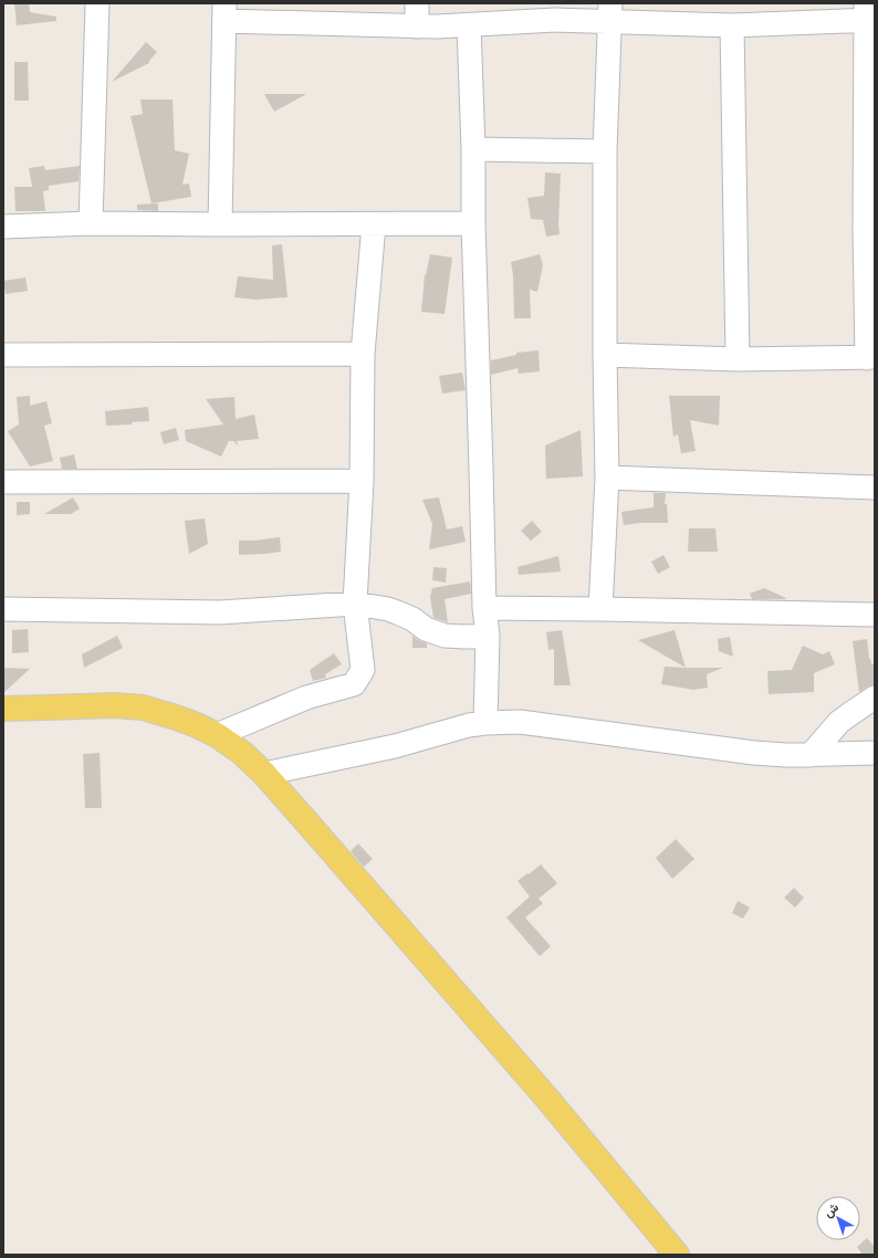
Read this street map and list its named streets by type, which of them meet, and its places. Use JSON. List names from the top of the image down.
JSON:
{
  "north": "top left"
}
